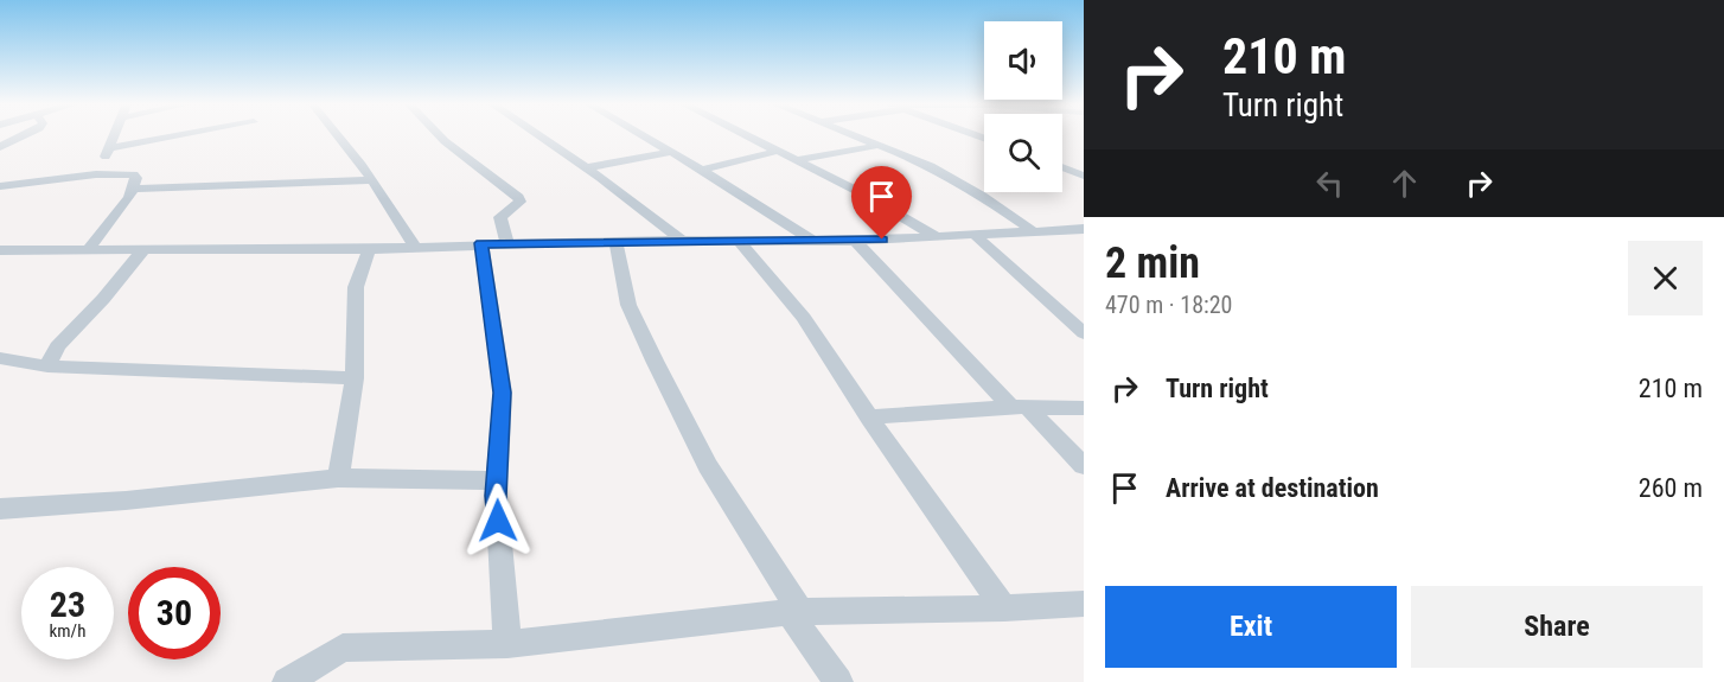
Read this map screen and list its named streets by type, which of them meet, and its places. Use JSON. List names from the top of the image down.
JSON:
{
  "page": {
    "turn": ["210 m", "Turn right"],
    "heading": ["2 min", "470 m · 18:20"],
    "list": [
      {
        "name": "Turn right",
        "value": "210 m"
      },
      {
        "name": "Arrive at destination",
        "value": "260 m"
      }
    ],
    "speed": "23 km/h",
    "limit": "30",
    "buttons": ["Exit", "Share"]
  }
}
